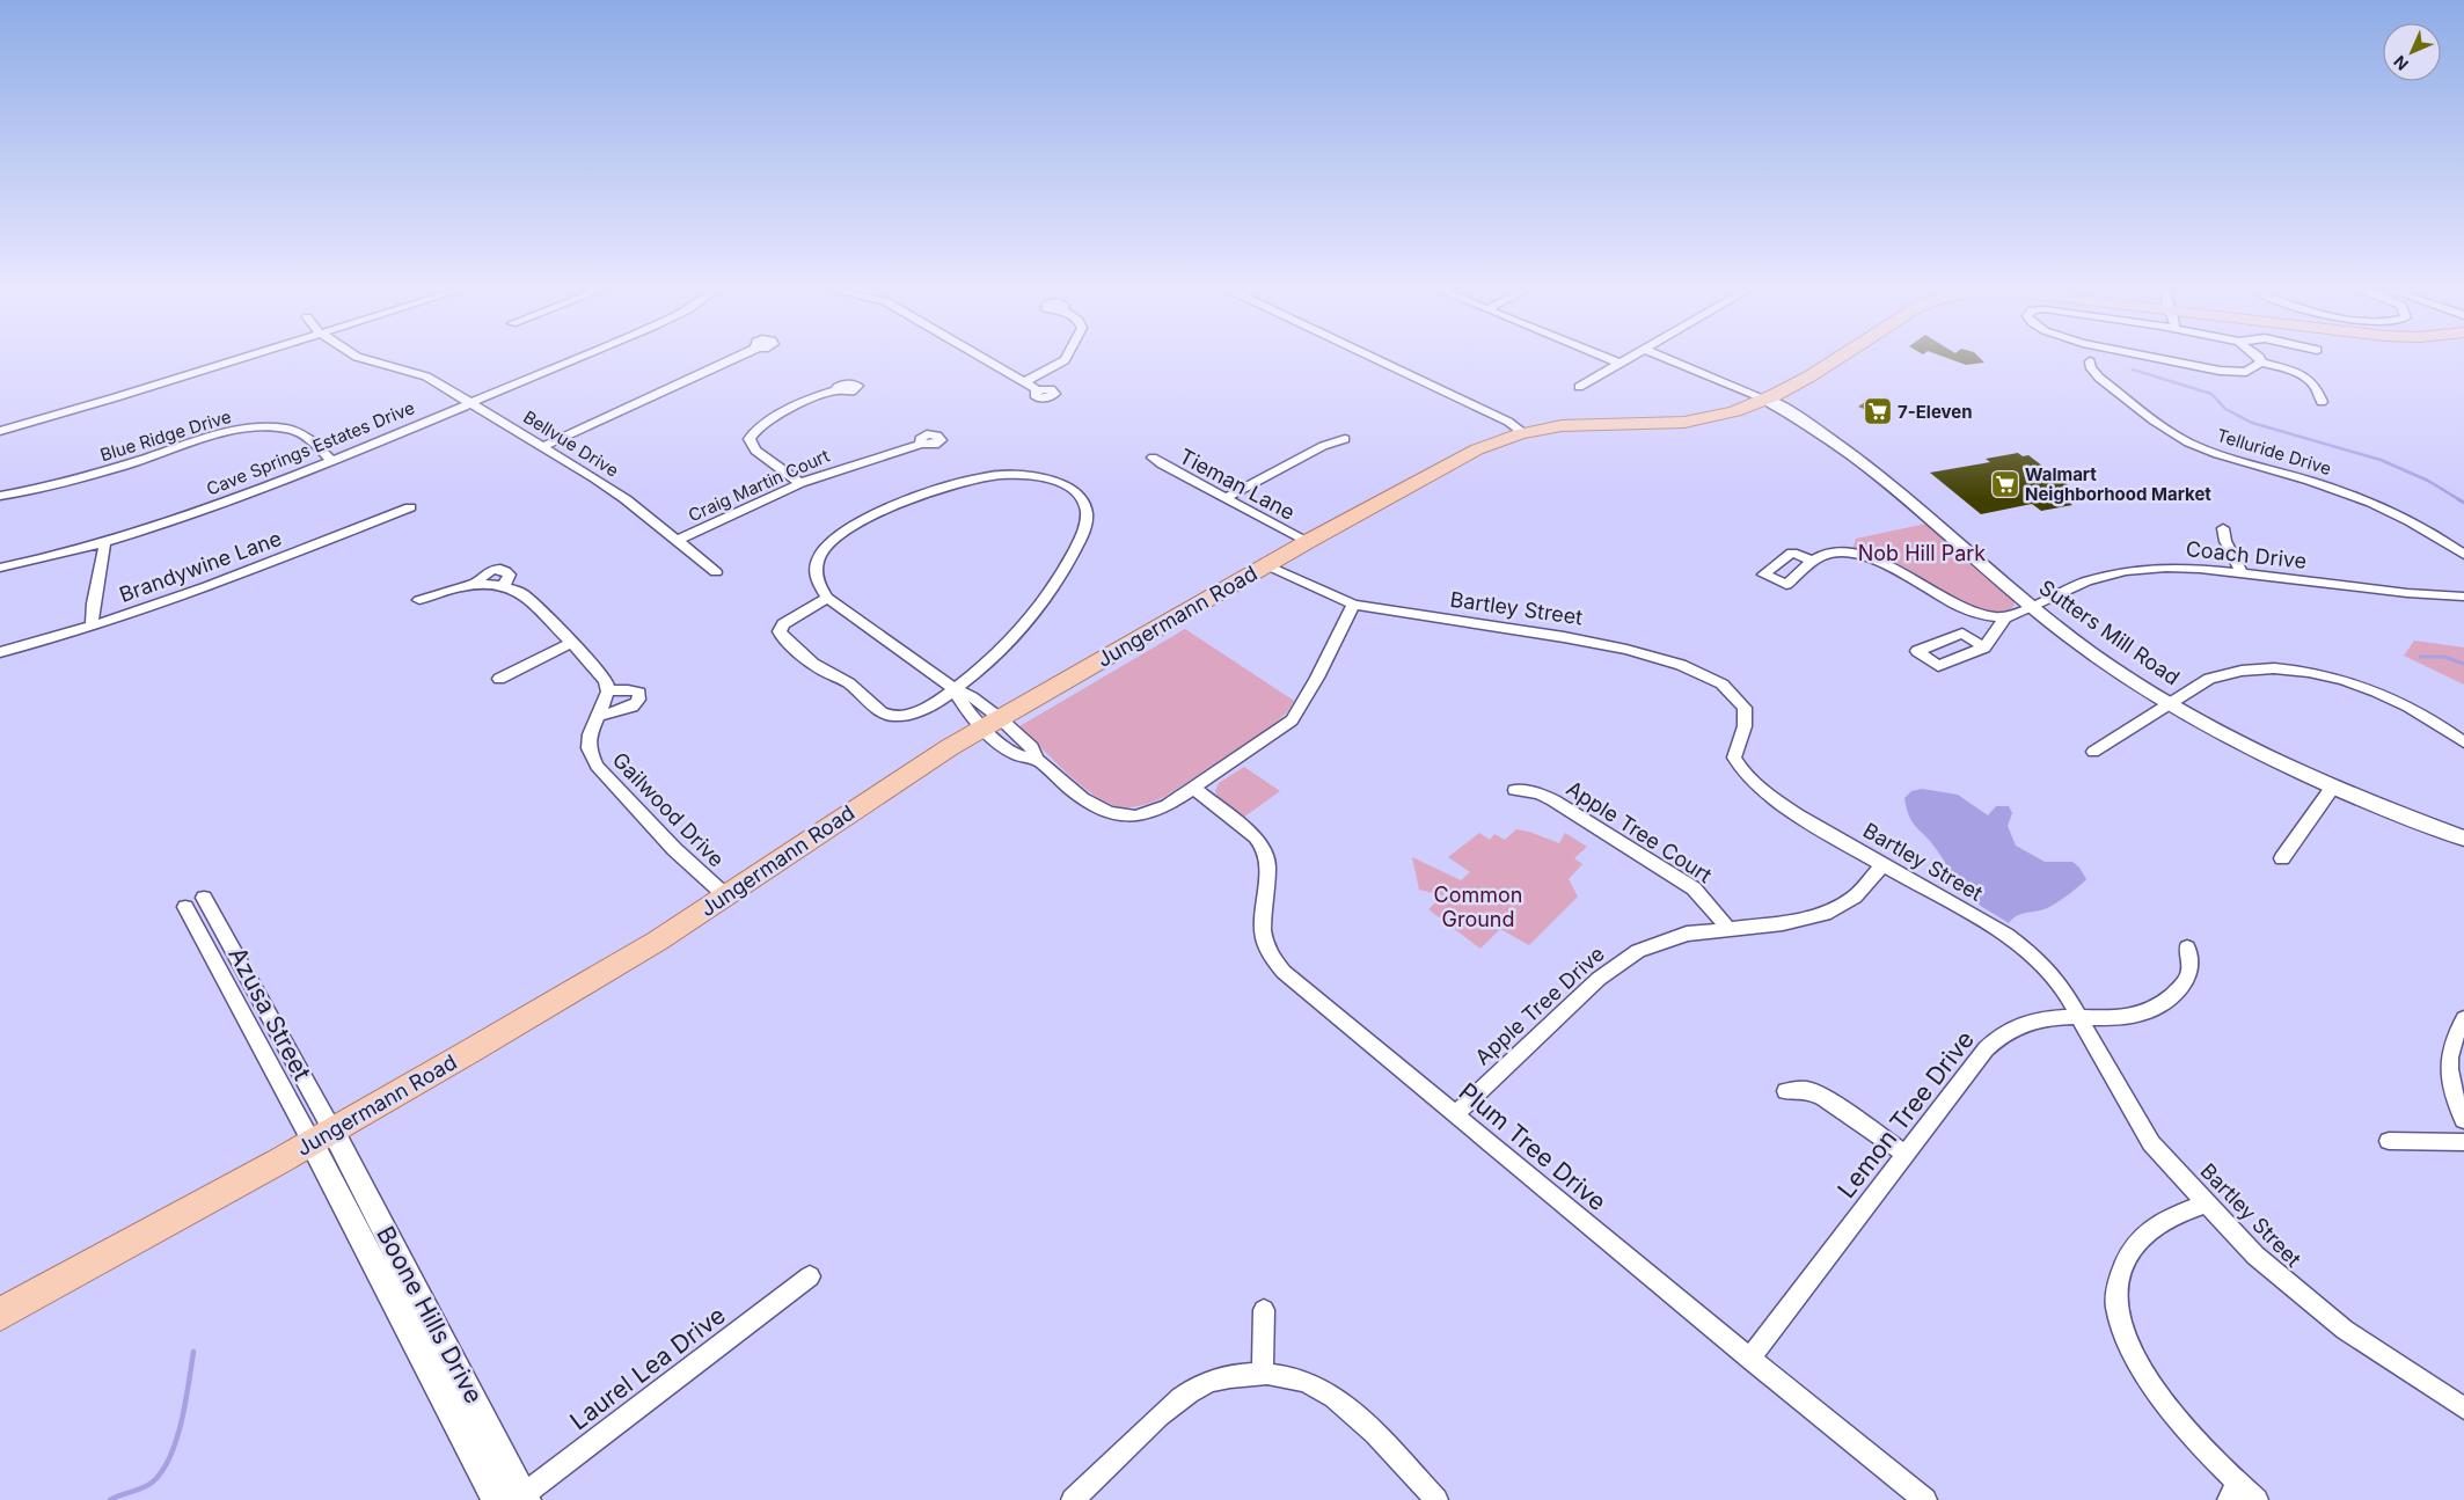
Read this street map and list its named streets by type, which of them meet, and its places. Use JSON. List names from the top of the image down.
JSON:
{
  "streets": {
    "main road": ["Jungermann Road"],
    "street": [
      "Blue Ridge Drive",
      "Bellvue Drive",
      "Cave Springs Estates Drive",
      "Telluride Drive",
      "Tieman Lane",
      "Craig Martin Court",
      "Coach Drive",
      "Brandywine Lane",
      "Bartley Street",
      "Sutters Mill Road",
      "Gailwood Drive",
      "Apple Tree Court",
      "Apple Tree Drive",
      "Azusa Street",
      "Lemon Tree Drive",
      "Plum Tree Drive",
      "Boone Hills Drive",
      "Laurel Lea Drive"
    ]
  },
  "crossings": [
    ["Blue Ridge Drive", "Cave Springs Estates Drive"],
    ["Bellvue Drive", "Cave Springs Estates Drive"],
    ["Bellvue Drive", "Craig Martin Court"],
    ["Tieman Lane", "Jungermann Road"],
    ["Coach Drive", "Sutters Mill Road"],
    ["Bartley Street", "Jungermann Road"],
    ["Bartley Street", "Apple Tree Drive"],
    ["Bartley Street", "Lemon Tree Drive"],
    ["Jungermann Road", "Sutters Mill Road"],
    ["Jungermann Road", "Gailwood Drive"],
    ["Jungermann Road", "Azusa Street"],
    ["Jungermann Road", "Boone Hills Drive"],
    ["Apple Tree Court", "Apple Tree Drive"],
    ["Apple Tree Drive", "Plum Tree Drive"],
    ["Azusa Street", "Boone Hills Drive"],
    ["Lemon Tree Drive", "Plum Tree Drive"],
    ["Boone Hills Drive", "Laurel Lea Drive"]
  ],
  "parks": ["Nob Hill Park", "Common Ground"],
  "places": {
    "supermarket": ["7-Eleven", "Walmart Neighborhood Market"]
  },
  "north": "bottom left"
}
